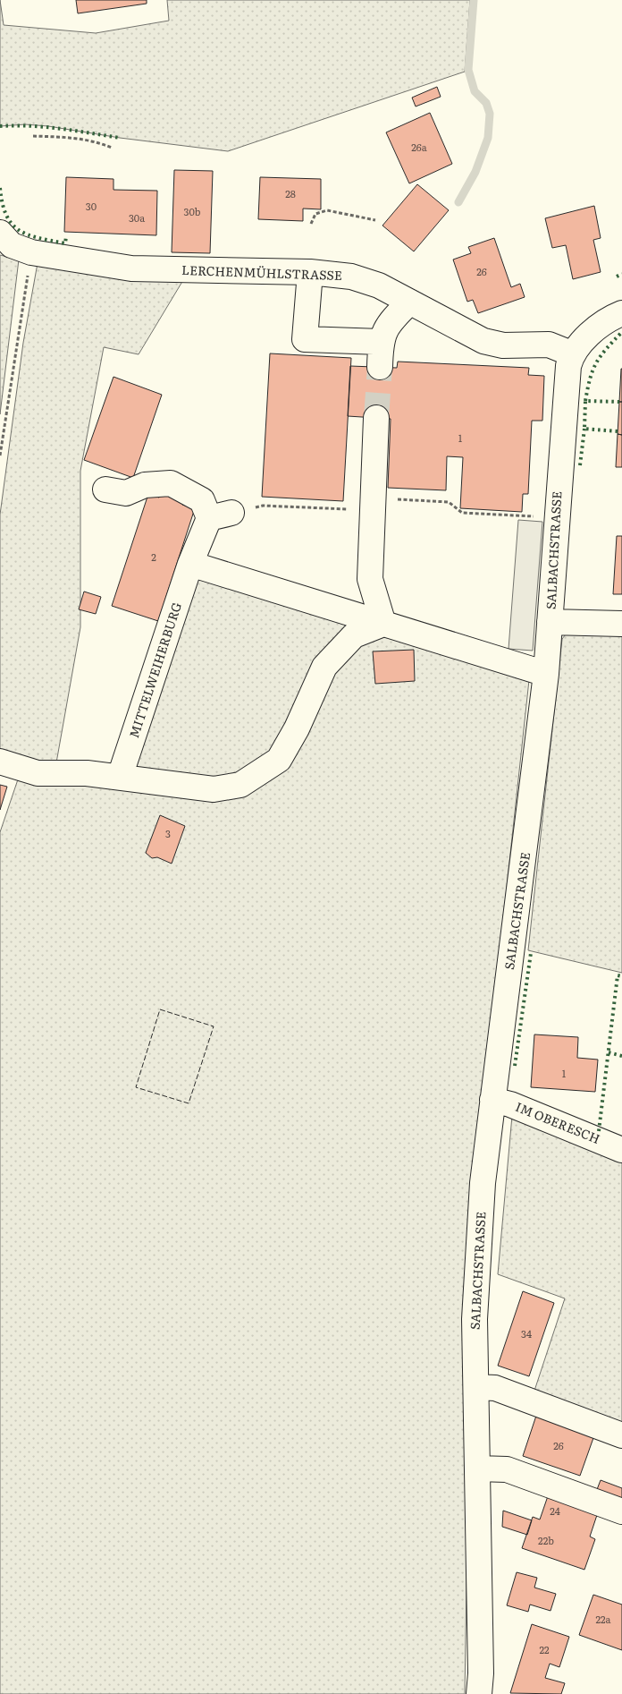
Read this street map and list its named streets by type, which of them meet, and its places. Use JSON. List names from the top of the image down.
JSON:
{
  "streets": {
    "street": [
      "LERCHENMÜHLSTRASSE",
      "SALBACHSTRASSE",
      "MITTELWEIHERBURG",
      "IM OBERESCH"
    ]
  },
  "crossings": [
    ["LERCHENMÜHLSTRASSE", "SALBACHSTRASSE"],
    ["SALBACHSTRASSE", "IM OBERESCH"]
  ],
  "house_numbers": [
    "26a",
    "28",
    "30",
    "30b",
    "30a",
    "26",
    "1",
    "2",
    "3",
    "1",
    "34",
    "26",
    "24",
    "22b",
    "22a",
    "22"
  ]
}
